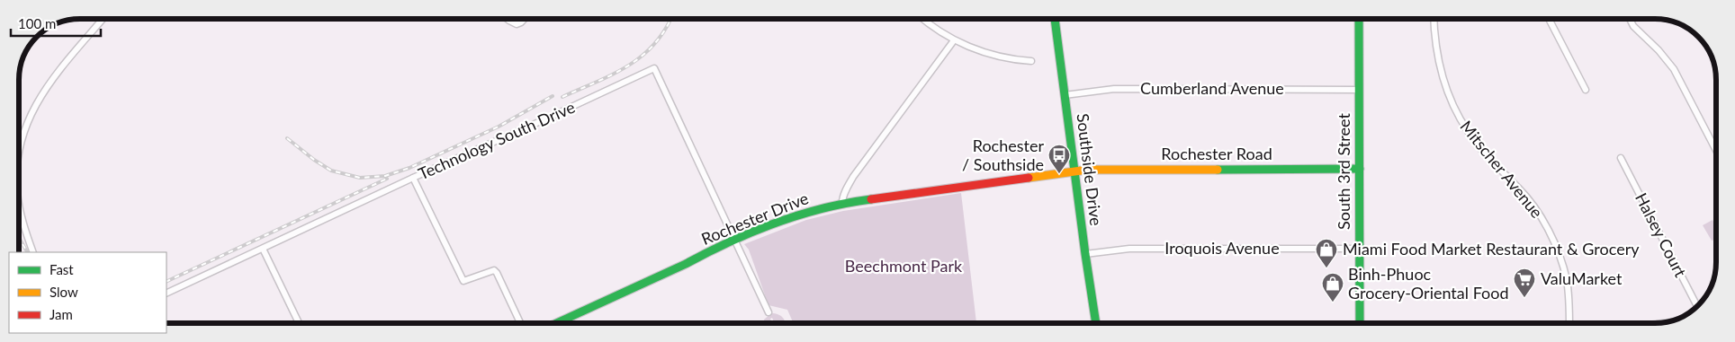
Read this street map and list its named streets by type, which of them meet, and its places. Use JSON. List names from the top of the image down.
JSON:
{
  "streets": {
    "street": [
      "Cumberland Avenue",
      "Technology South Drive",
      "Rochester Road",
      "Southside Drive",
      "Mitscher Avenue",
      "South 3rd Street",
      "Rochester Drive",
      "Halsey Court",
      "Iroquois Avenue"
    ]
  },
  "crossings": [
    ["Cumberland Avenue", "Southside Drive"],
    ["Cumberland Avenue", "South 3rd Street"],
    ["Technology South Drive", "Rochester Drive"],
    ["Rochester Road", "Southside Drive"],
    ["Rochester Road", "South 3rd Street"],
    ["Rochester Road", "Rochester Drive"],
    ["Southside Drive", "Rochester Drive"],
    ["Southside Drive", "Iroquois Avenue"],
    ["South 3rd Street", "Iroquois Avenue"]
  ],
  "parks": ["Beechmont Park"],
  "places": {
    "bus stop": ["Rochester / Southside"],
    "shop": ["Miami Food Market Restaurant & Grocery", "Binh-Phuoc Grocery-Oriental Food"],
    "supermarket": ["ValuMarket"]
  },
  "legend": ["Fast", "Slow", "Jam"],
  "scale_bar": "100 m"
}
